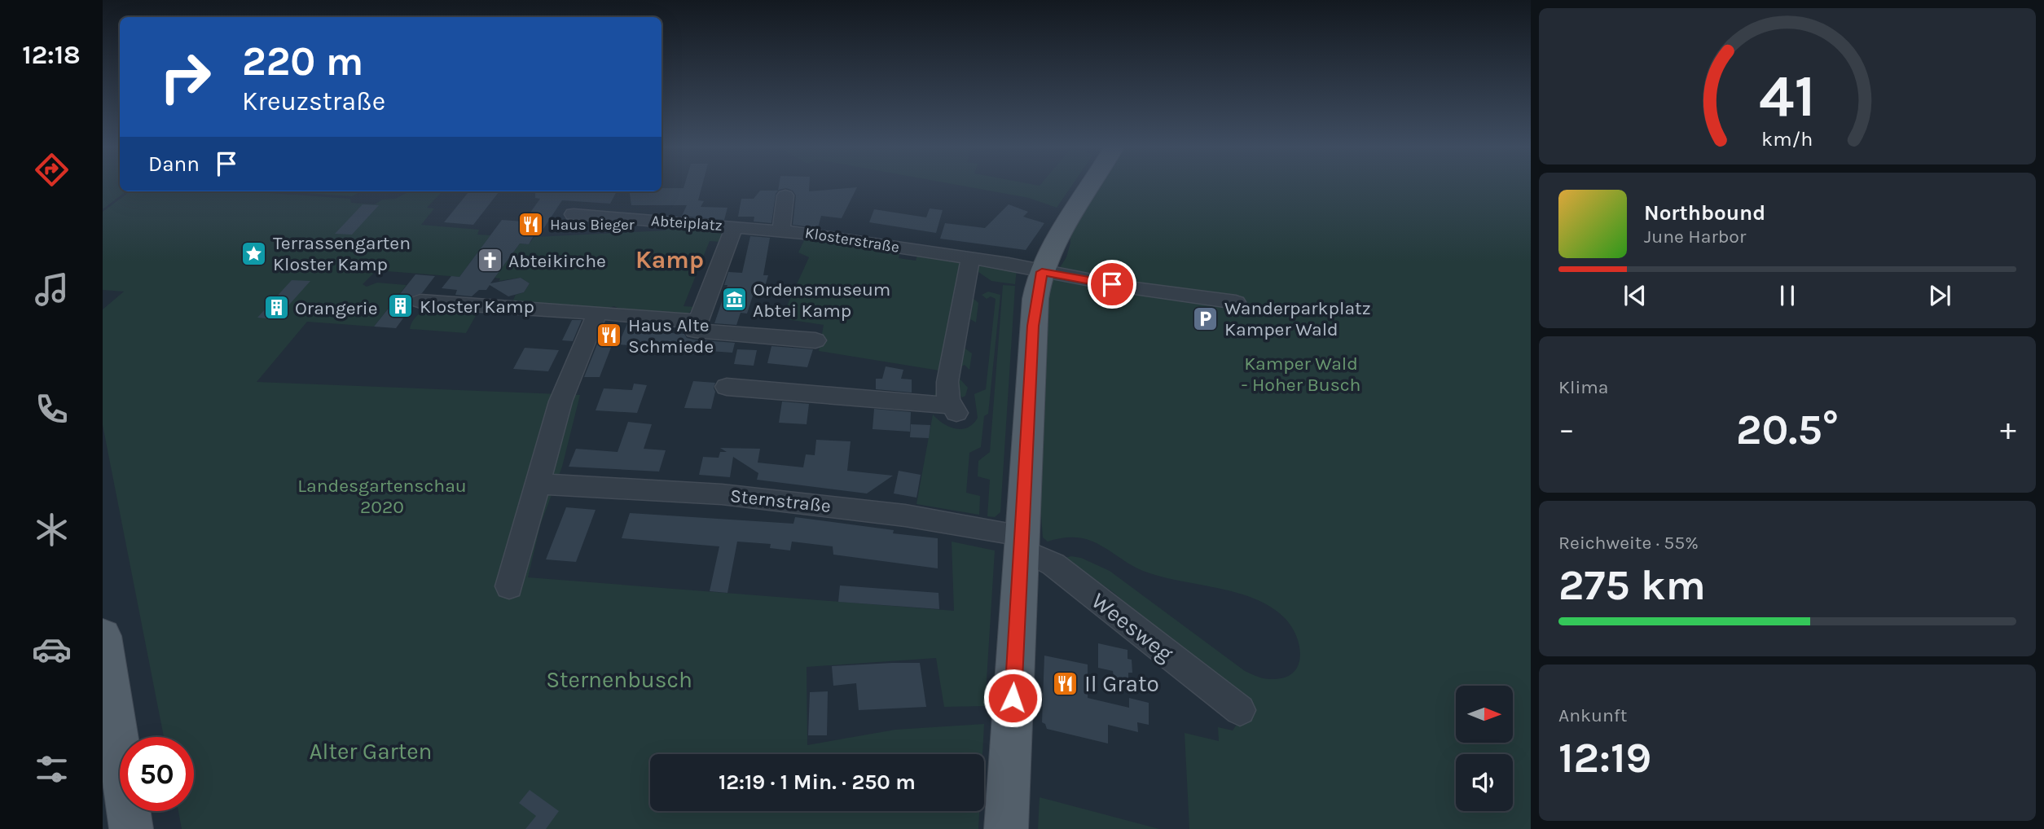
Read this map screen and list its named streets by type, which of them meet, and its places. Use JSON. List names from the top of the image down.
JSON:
{
  "streets": {
    "street": [
      "Abteiplatz",
      "Klosterstraße",
      "Sternstraße",
      "Weesweg"
    ]
  },
  "crossings": [
    ["Abteiplatz", "Klosterstraße"],
    ["Sternstraße", "Weesweg"]
  ],
  "districts": ["Kamp"],
  "parks": [
    "Kamper Wald - Hoher Busch",
    "Landesgartenschau 2020",
    "Sternenbusch",
    "Alter Garten"
  ],
  "places": {
    "restaurant": ["Haus Bieger", "Haus Alte Schmiede", "Il Grato"],
    "place": ["Terrassengarten Kloster Kamp"],
    "church": ["Abteikirche"],
    "museum": ["Ordensmuseum Abtei Kamp"],
    "building": ["Kloster Kamp", "Orangerie"],
    "parking": ["Wanderparkplatz Kamper Wald"]
  },
  "north": "right",
  "page": {
    "tabs": "12:18",
    "turn": ["220 m", "Kreuzstraße"],
    "then": "Dann",
    "song": ["Northbound", "June Harbor"],
    "tile": [
      "Klima",
      ["Reichweite · 55%", "275 km"],
      ["Ankunft", "12:19"]
    ],
    "heat": ["−", "20.5°", "+"],
    "limit": "50",
    "trip": "12:19 · 1 Min. · 250 m",
    "gauge": ["41", "km/h"]
  }
}
